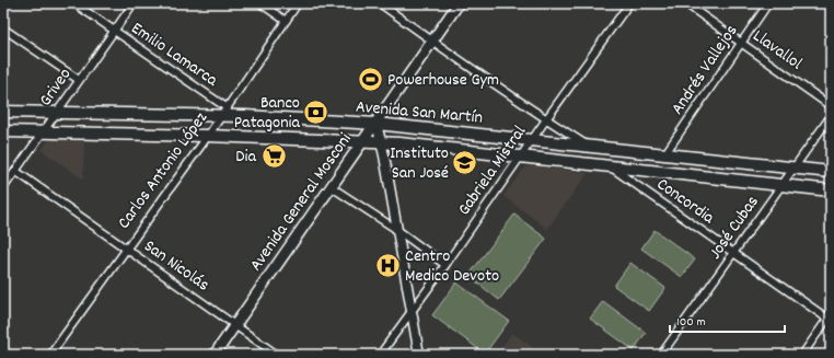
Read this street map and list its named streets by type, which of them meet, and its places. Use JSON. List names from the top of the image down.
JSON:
{
  "streets": {
    "main road": ["Avenida San Martín", "Avenida General Mosconi"],
    "street": [
      "Llavallol",
      "Emilio Lamarca",
      "Andrés Vallejos",
      "Griveo",
      "Carlos Antonio López",
      "Gabriela Mistral",
      "Concordia",
      "José Cubas",
      "San Nicolás"
    ]
  },
  "crossings": [
    ["Llavallol", "Andrés Vallejos"],
    ["Emilio Lamarca", "Griveo"],
    ["Emilio Lamarca", "Avenida San Martín"],
    ["Emilio Lamarca", "Carlos Antonio López"],
    ["Andrés Vallejos", "Avenida San Martín"],
    ["Griveo", "Avenida San Martín"],
    ["Griveo", "San Nicolás"],
    ["Avenida San Martín", "Carlos Antonio López"],
    ["Avenida San Martín", "Gabriela Mistral"],
    ["Avenida San Martín", "Concordia"],
    ["Avenida San Martín", "Avenida General Mosconi"],
    ["Avenida San Martín", "José Cubas"],
    ["Carlos Antonio López", "San Nicolás"],
    ["Concordia", "José Cubas"],
    ["Avenida General Mosconi", "San Nicolás"]
  ],
  "places": {
    "sports": ["Powerhouse Gym"],
    "bank": ["Banco Patagonia"],
    "supermarket": ["Dia"],
    "school or university": ["Instituto San José"],
    "hospital": ["Centro Medico Devoto"]
  },
  "scale_bar": "100 m"
}
